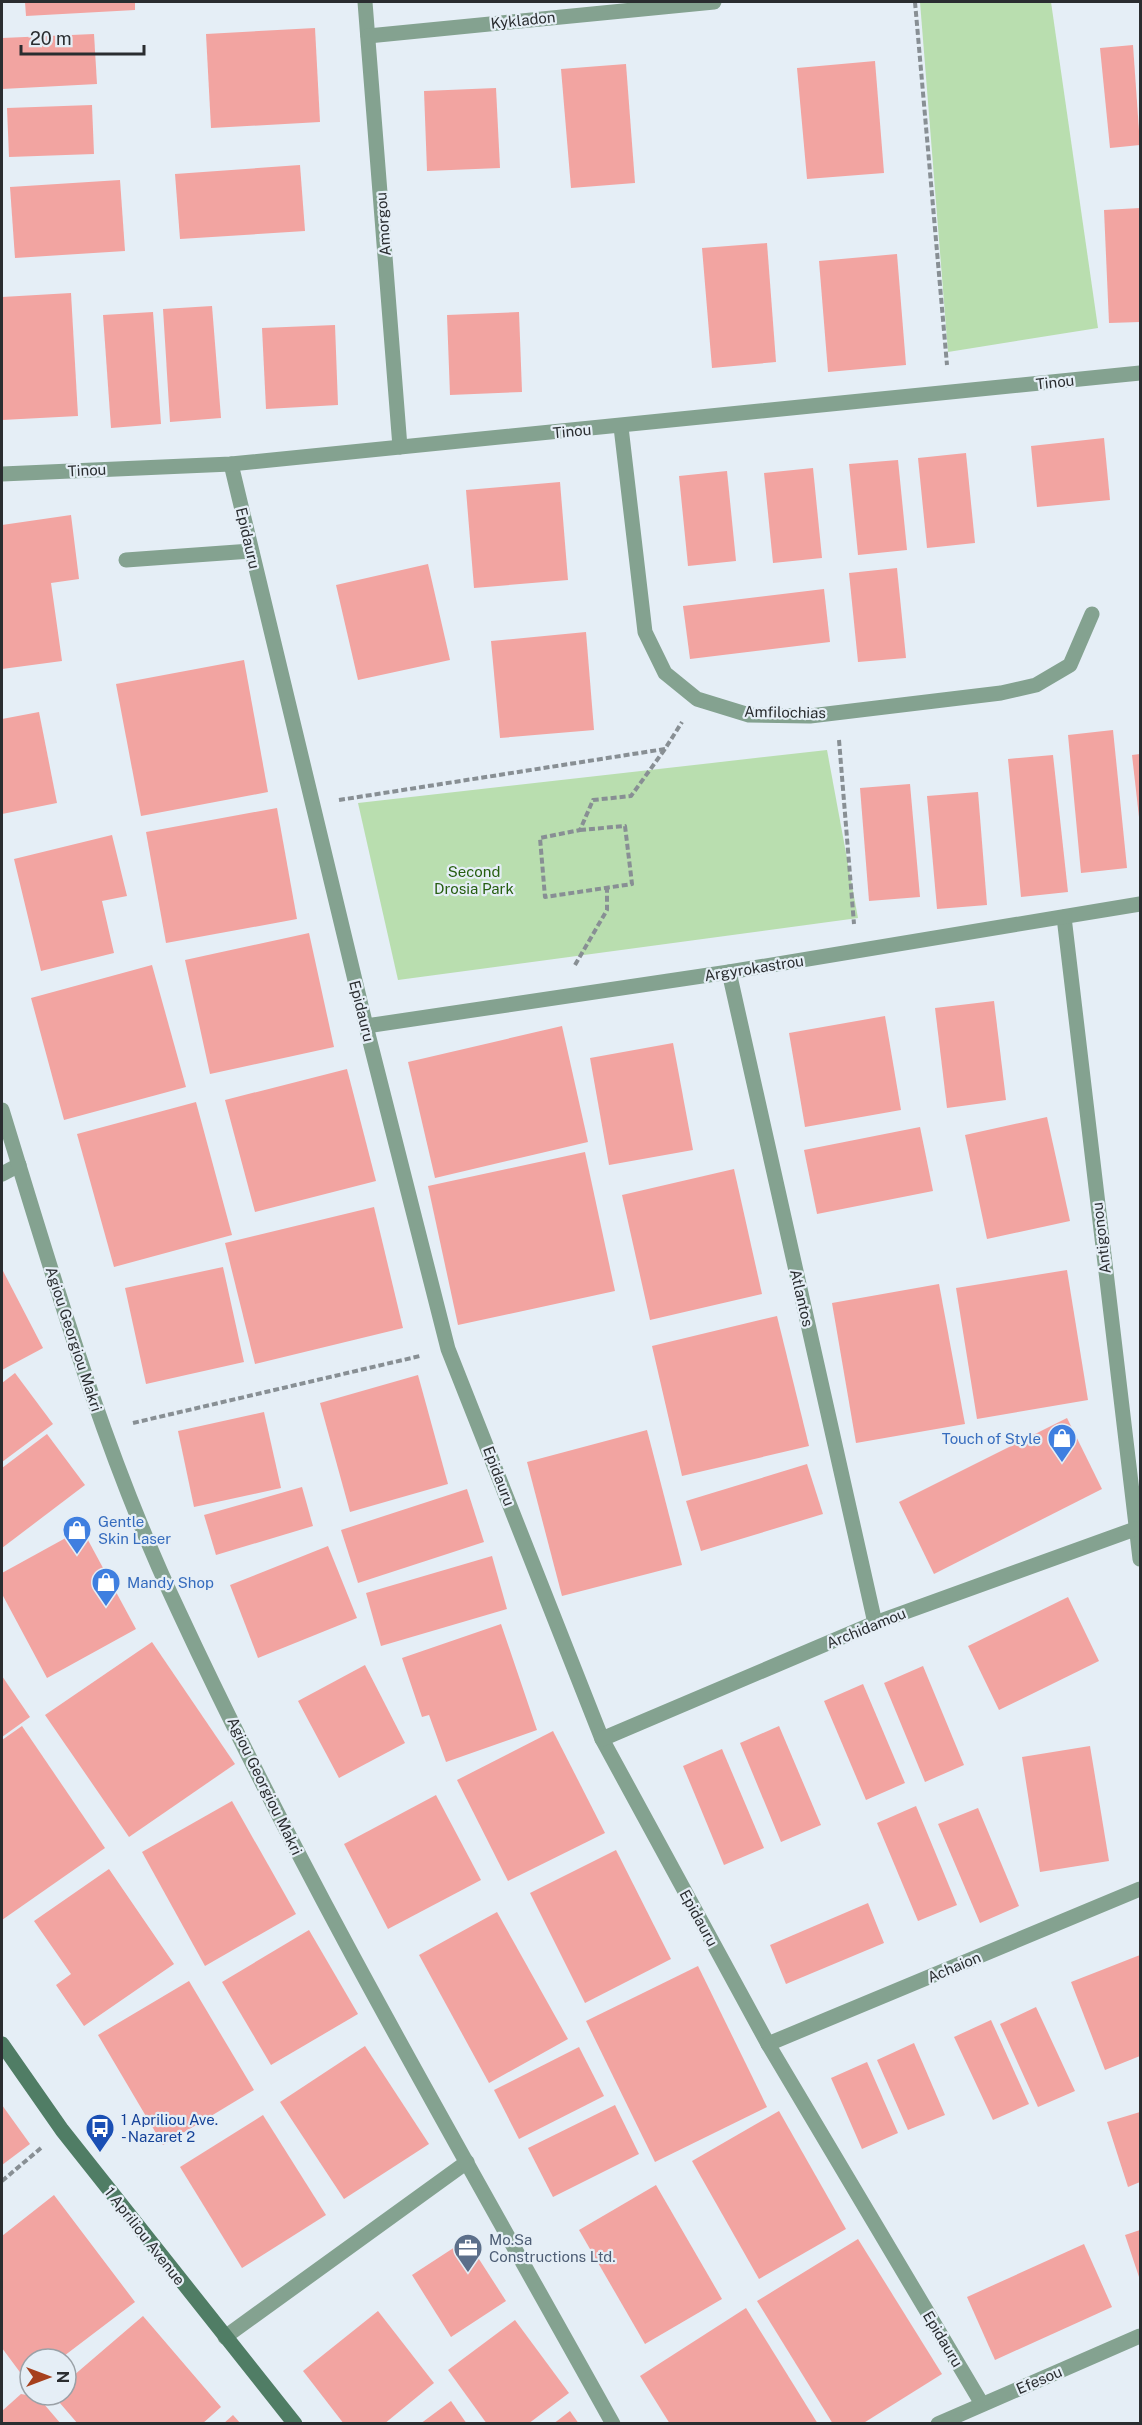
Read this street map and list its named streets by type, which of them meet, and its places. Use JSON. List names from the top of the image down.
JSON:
{
  "streets": {
    "main road": ["1 Apriliou Avenue"],
    "street": [
      "Kykladon",
      "Amorgou",
      "Tinou",
      "Epidauru",
      "Amfilochias",
      "Argyrokastrou",
      "Antigonou",
      "Atlantos",
      "Agiou Georgiou Makri",
      "Archidamou",
      "Achaion",
      "Efesou"
    ]
  },
  "crossings": [
    ["Kykladon", "Amorgou"],
    ["Amorgou", "Tinou"],
    ["Tinou", "Epidauru"],
    ["Tinou", "Amfilochias"],
    ["Epidauru", "Argyrokastrou"],
    ["Epidauru", "Archidamou"],
    ["Epidauru", "Achaion"],
    ["Epidauru", "Efesou"],
    ["Argyrokastrou", "Antigonou"],
    ["Argyrokastrou", "Atlantos"],
    ["Antigonou", "Archidamou"],
    ["Atlantos", "Archidamou"]
  ],
  "parks": ["Second Drosia Park"],
  "places": {
    "shop": ["Touch of Style", "Gentle Skin Laser", "Mandy Shop"],
    "bus stop": ["1 Apriliou Ave. - Nazaret 2"],
    "office": ["Mo.Sa Constructions Ltd."]
  },
  "scale_bar": "20 m",
  "north": "right"
}
